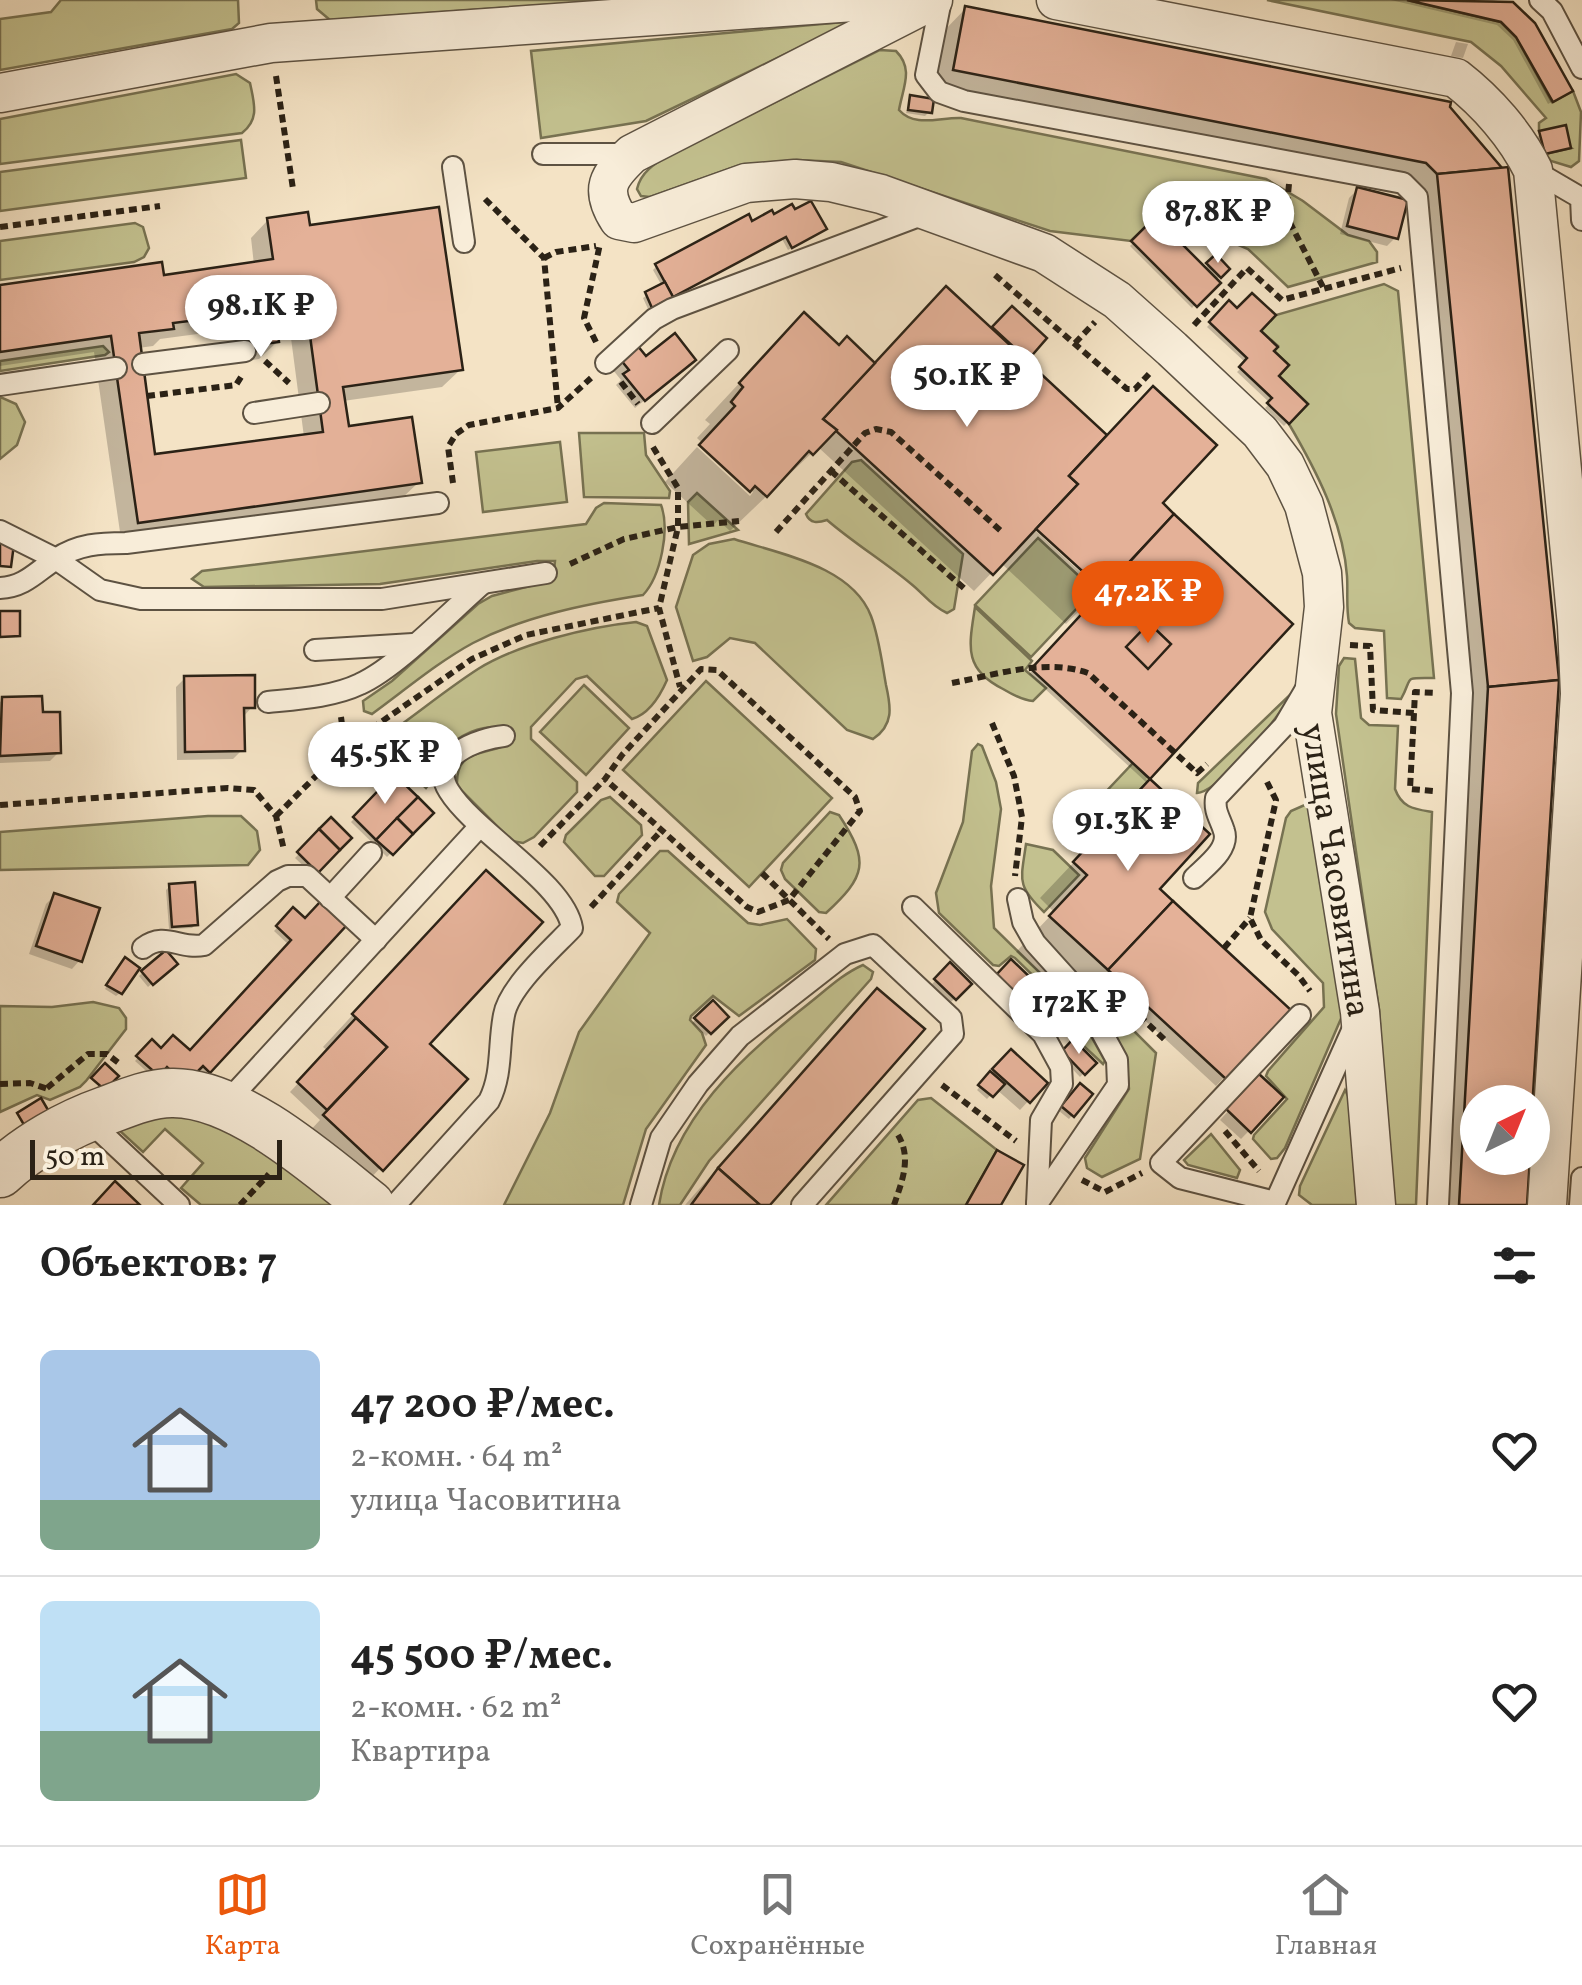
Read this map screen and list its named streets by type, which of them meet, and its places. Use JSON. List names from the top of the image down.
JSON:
{
  "streets": {
    "street": ["улица Часовитина"]
  },
  "scale_bar": "50 m",
  "north": "top right",
  "page": {
    "price": [
      "87.8K ₽",
      "98.1K ₽",
      "50.1K ₽",
      "47.2K ₽",
      "45.5K ₽",
      "91.3K ₽",
      "172K ₽"
    ],
    "scale": "50 m",
    "heading": "Объектов: 7",
    "list": [
      {
        "name": "47 200 ₽/мес.",
        "note": "2-комн. · 64 m² · улица Часовитина"
      },
      {
        "name": "45 500 ₽/мес.",
        "note": "2-комн. · 62 m² · Квартира"
      }
    ],
    "tabs": ["Карта", "Сохранённые", "Главная"]
  }
}
